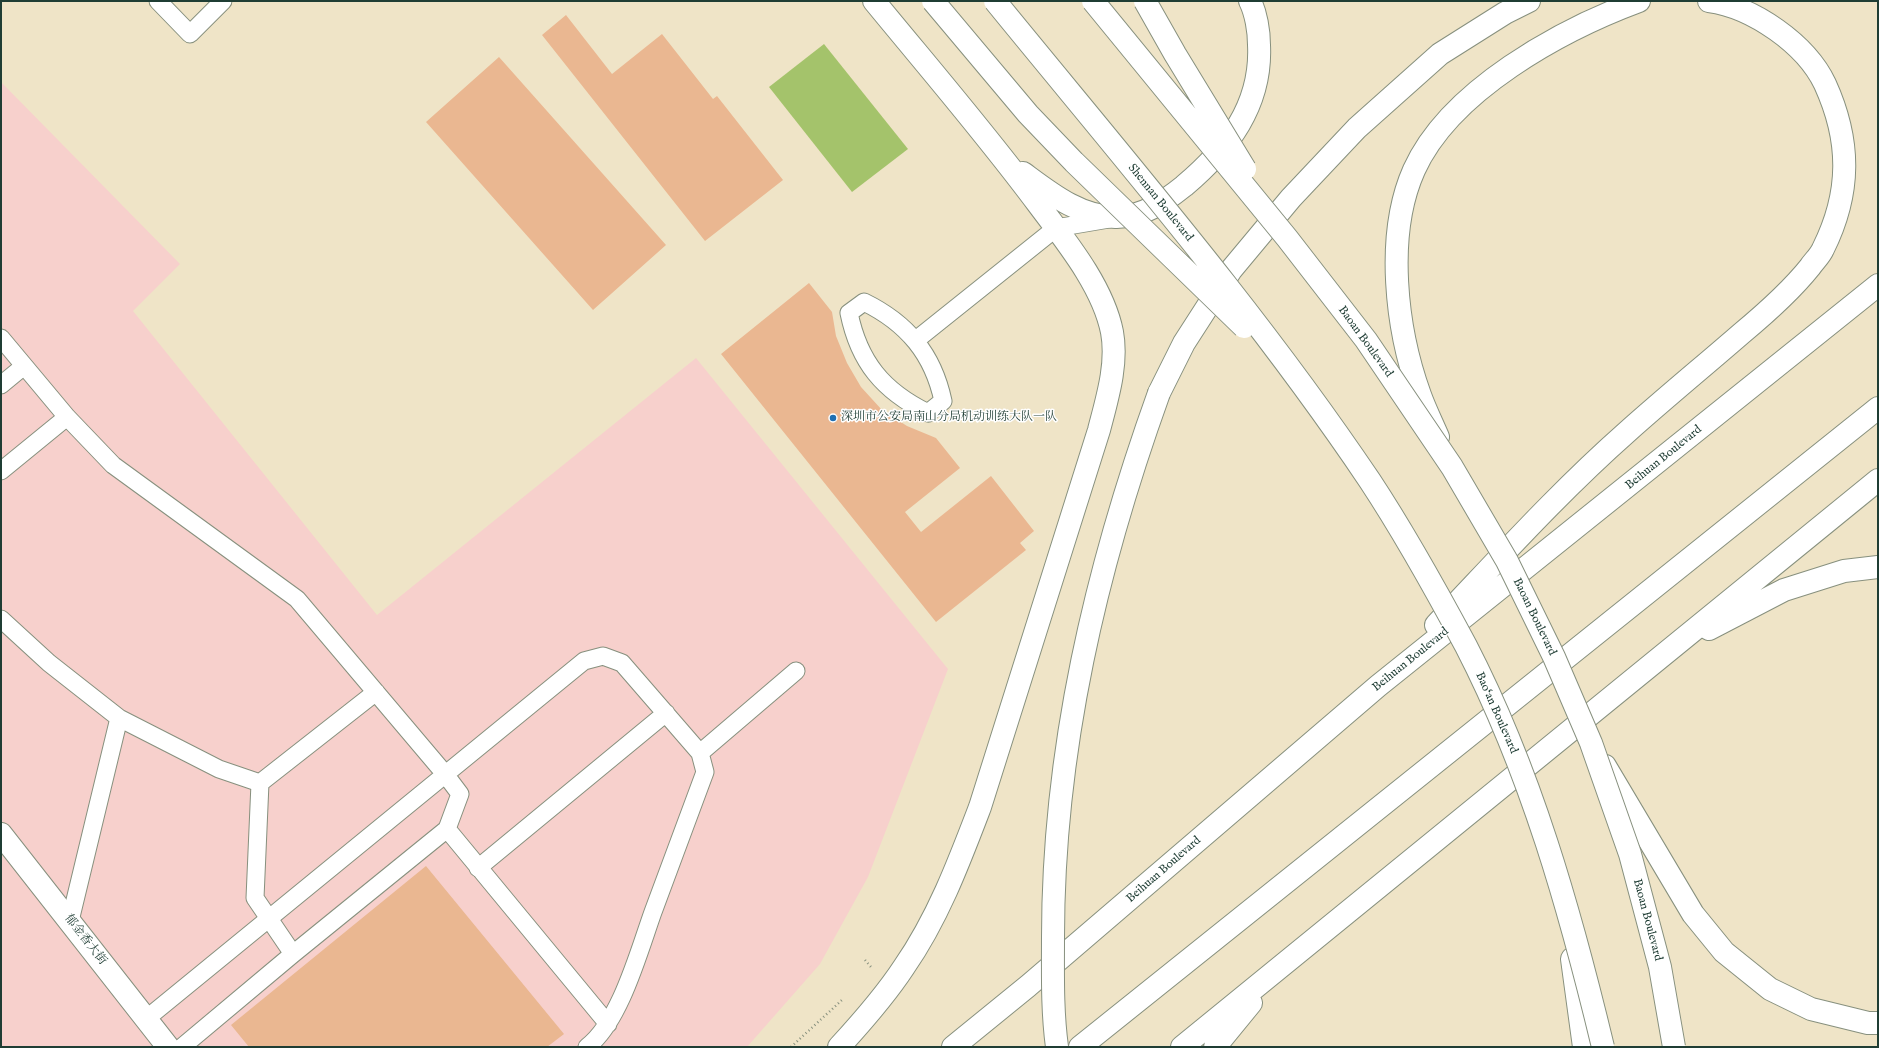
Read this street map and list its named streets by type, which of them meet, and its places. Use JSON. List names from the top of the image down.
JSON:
{
  "streets": {
    "main road": [
      "Shennan Boulevard",
      "Baoan Boulevard",
      "Beihuan Boulevard",
      "Bao‘an Boulevard",
      "郁金香大街"
    ]
  },
  "crossings": [
    ["Shennan Boulevard", "Bao‘an Boulevard"]
  ],
  "places": ["深圳市公安局南山分局机动训练大队一队"]
}
